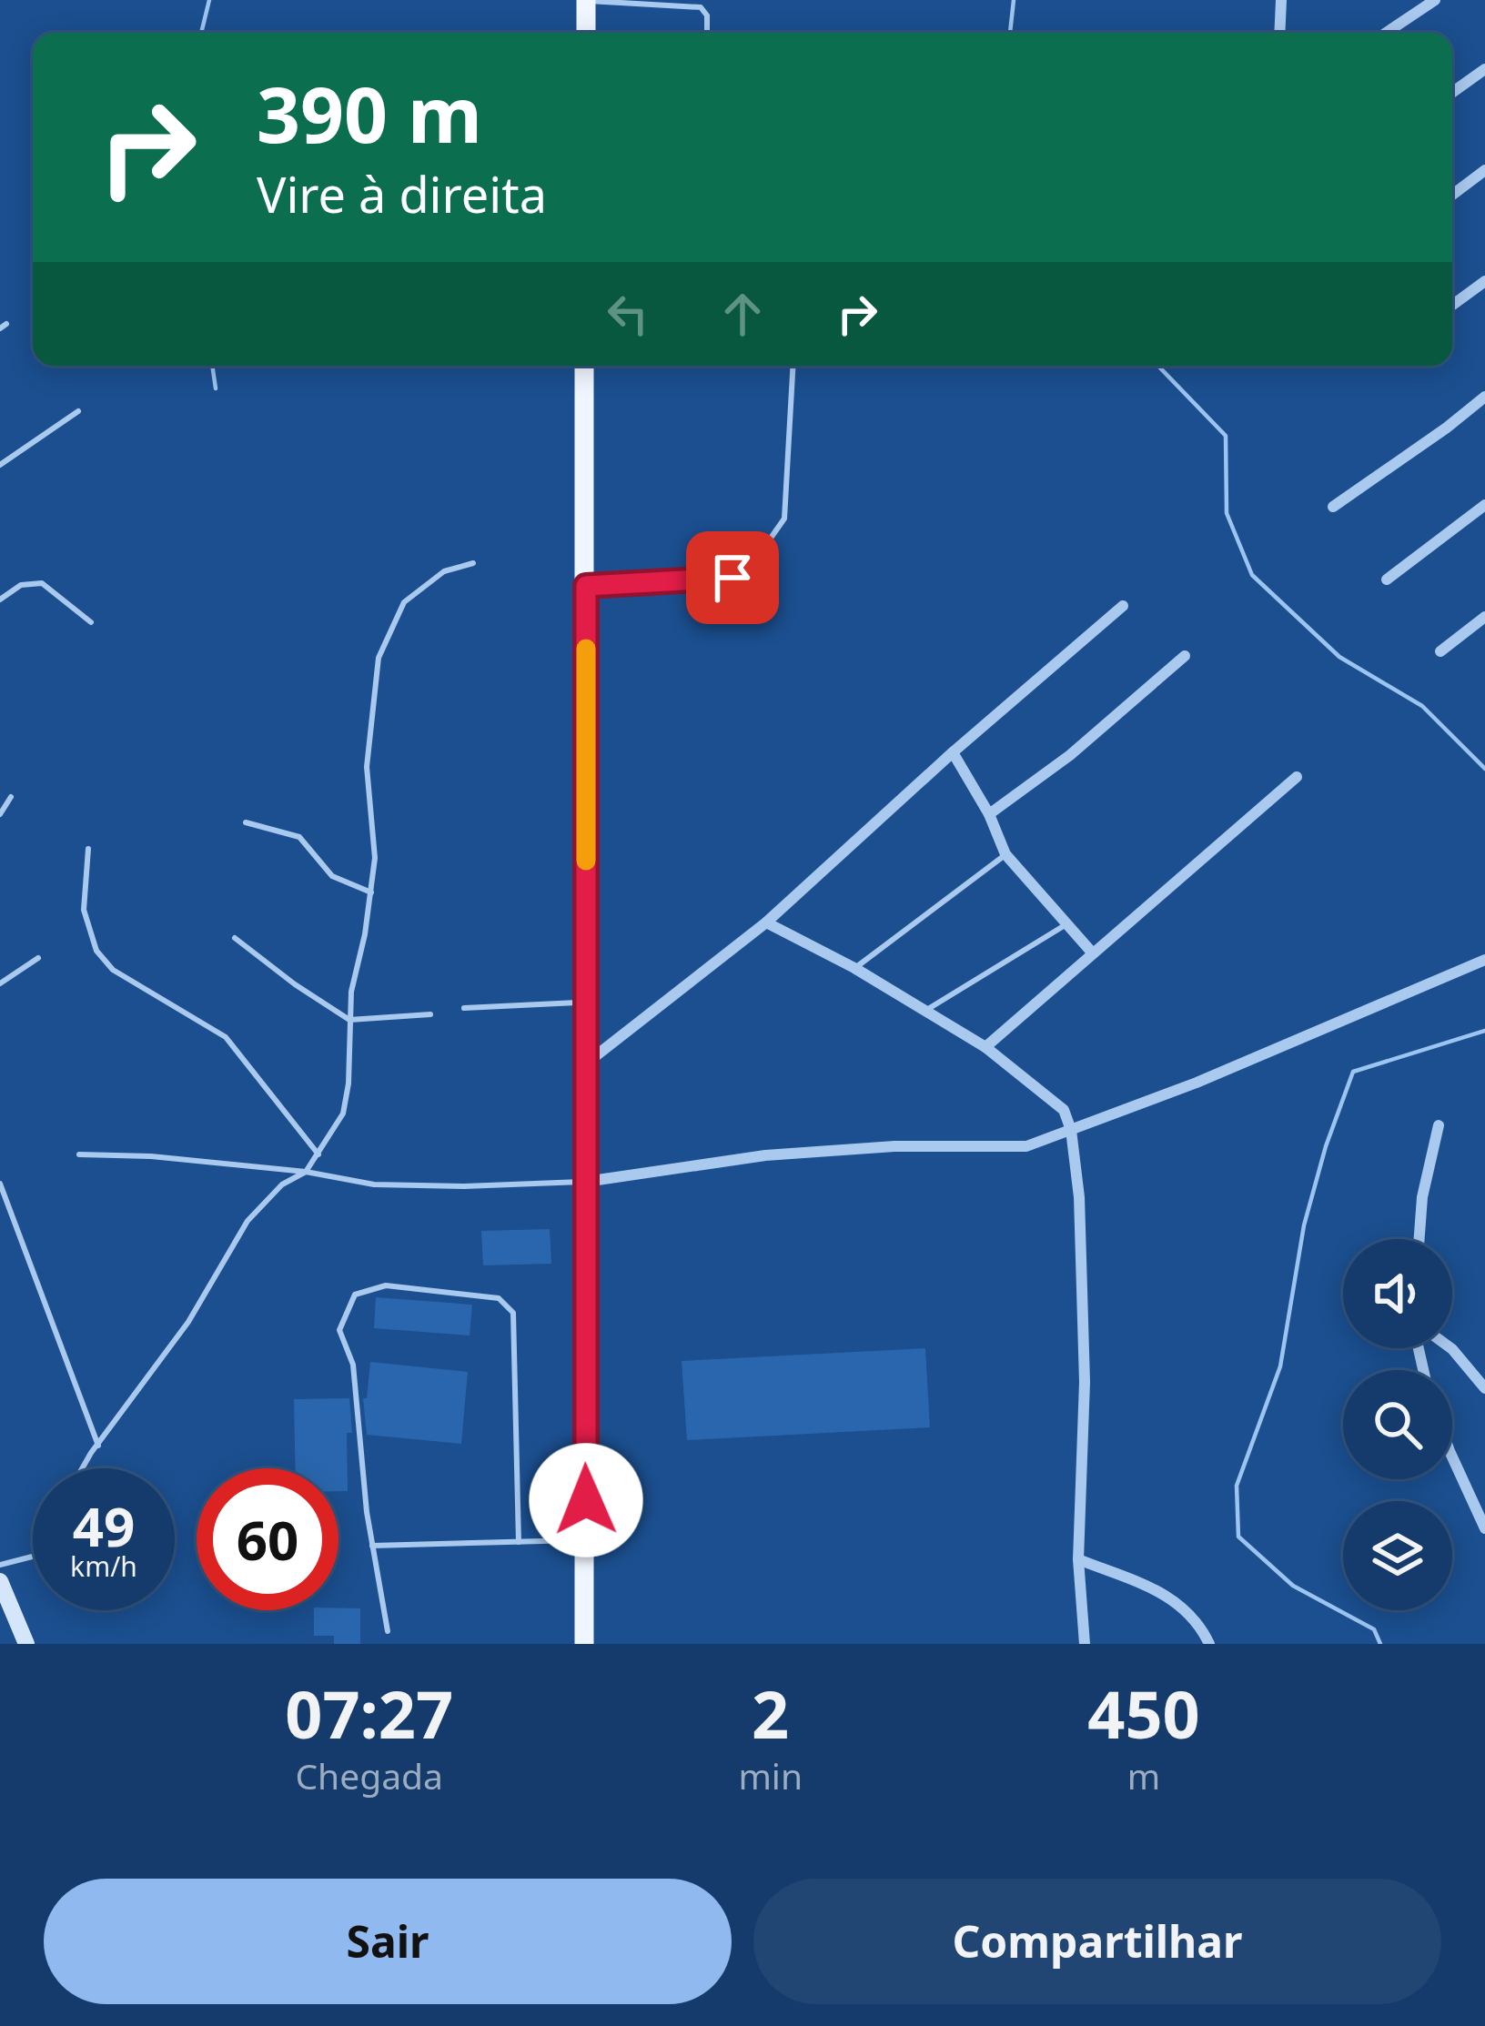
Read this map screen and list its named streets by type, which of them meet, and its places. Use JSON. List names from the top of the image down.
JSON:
{
  "page": {
    "turn": ["390 m", "Vire à direita"],
    "speed": "49 km/h",
    "limit": "60",
    "eta": [
      "07:27",
      "Chegada",
      "2",
      "min",
      "450",
      "m"
    ],
    "buttons": ["Sair", "Compartilhar"]
  }
}
